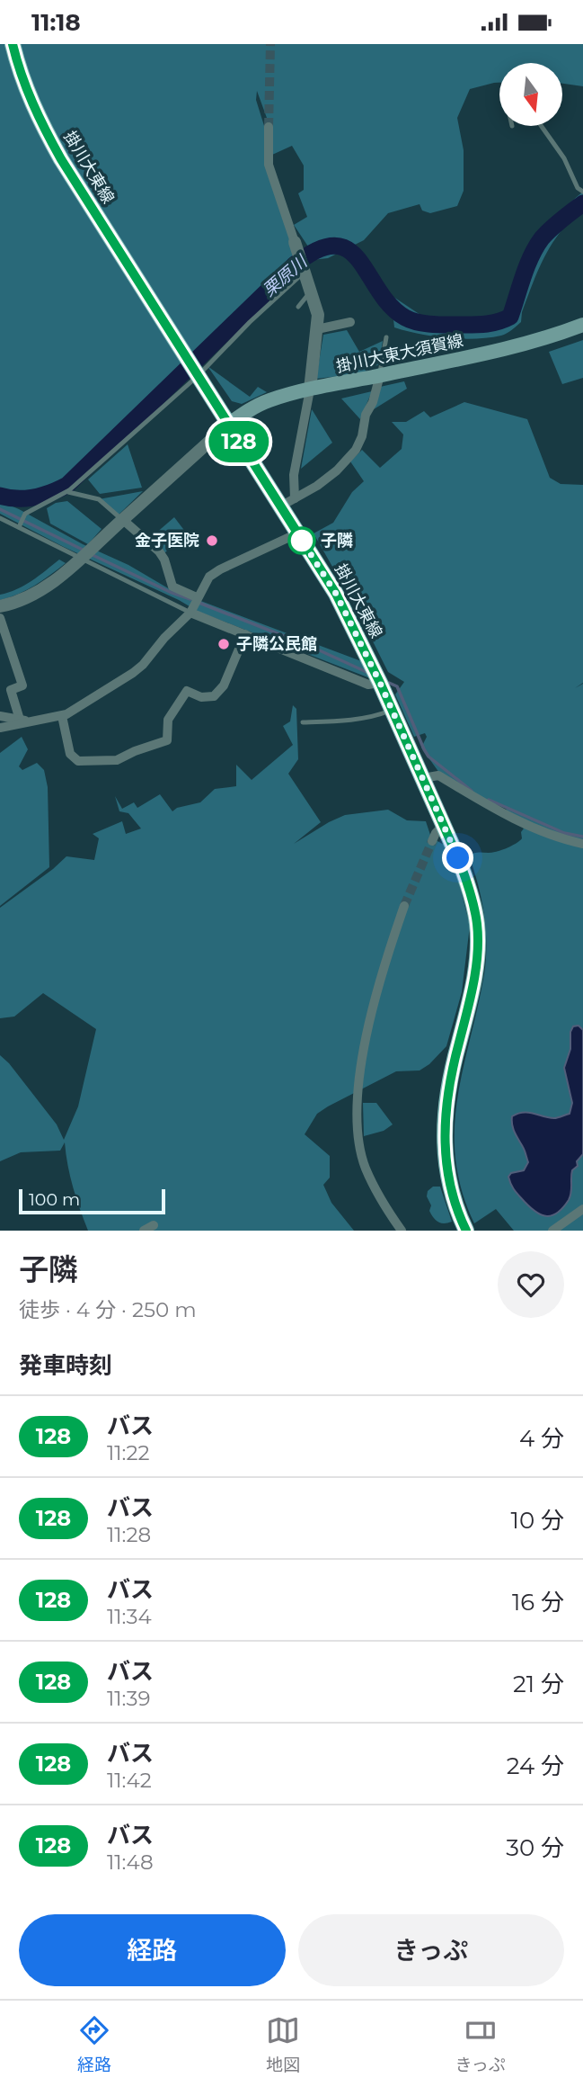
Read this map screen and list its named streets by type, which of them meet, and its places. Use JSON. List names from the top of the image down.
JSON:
{
  "streets": {
    "main road": ["掛川大東線", "掛川大東大須賀線"]
  },
  "crossings": [
    ["掛川大東線", "掛川大東大須賀線"]
  ],
  "water": ["栗原川"],
  "places": ["金子医院", "子隣", "子隣公民館"],
  "lines": ["bus line 128"],
  "scale_bar": "100 m",
  "north": "bottom",
  "page": {
    "status": "11:18",
    "on_map": "128",
    "scale": "100 m",
    "heading": [
      ["子隣", "徒歩 · 4 分 · 250 m"],
      "発車時刻"
    ],
    "list": [
      {
        "mark": "128",
        "name": "バス",
        "note": "11:22",
        "value": "4 分"
      },
      {
        "mark": "128",
        "name": "バス",
        "note": "11:28",
        "value": "10 分"
      },
      {
        "mark": "128",
        "name": "バス",
        "note": "11:34",
        "value": "16 分"
      },
      {
        "mark": "128",
        "name": "バス",
        "note": "11:39",
        "value": "21 分"
      },
      {
        "mark": "128",
        "name": "バス",
        "note": "11:42",
        "value": "24 分"
      },
      {
        "mark": "128",
        "name": "バス",
        "note": "11:48",
        "value": "30 分"
      }
    ],
    "buttons": ["経路", "きっぷ"],
    "tabs": ["経路", "地図", "きっぷ"]
  }
}
